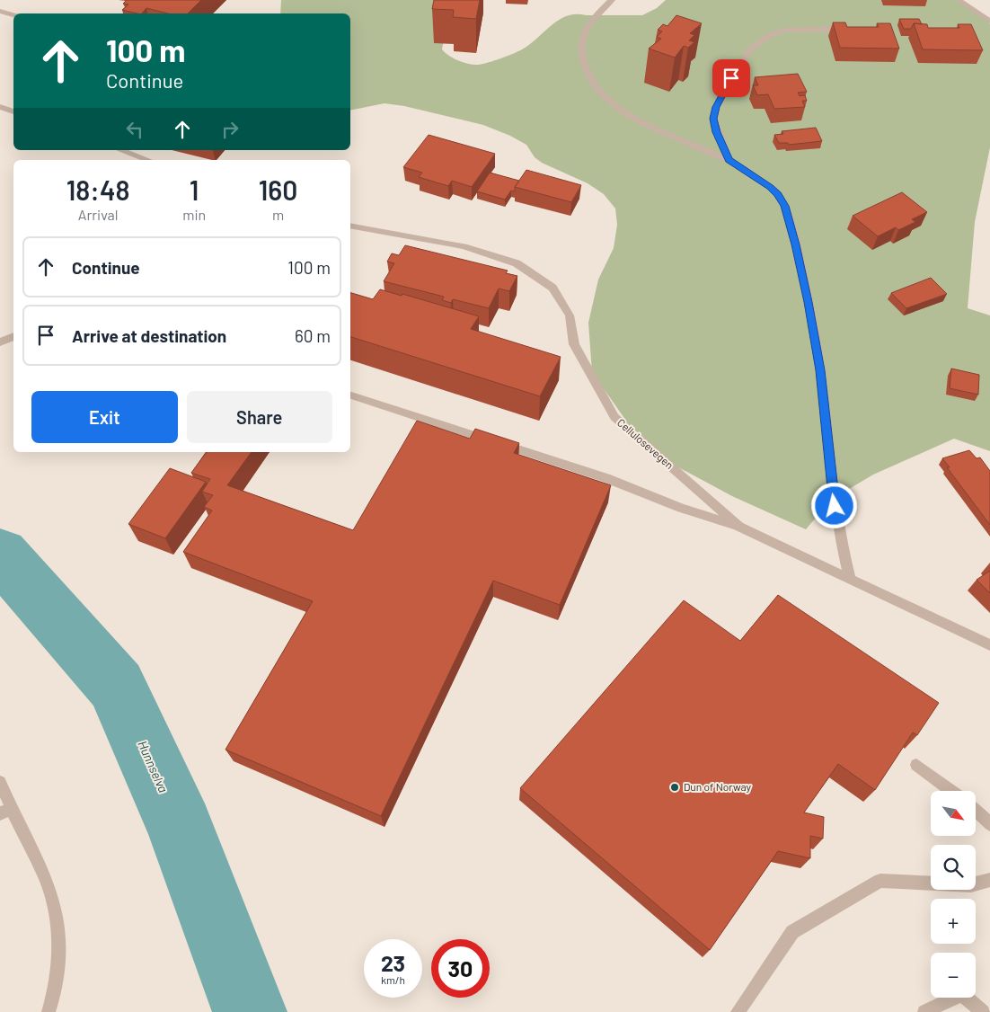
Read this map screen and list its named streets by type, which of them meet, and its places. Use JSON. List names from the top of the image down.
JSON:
{
  "streets": {
    "street": ["Cellulosevegen"]
  },
  "water": ["Hunnselva"],
  "places": ["Dun of Norway"],
  "north": "bottom right",
  "page": {
    "turn": ["100 m", "Continue"],
    "eta": [
      "18:48",
      "Arrival",
      "1",
      "min",
      "160",
      "m"
    ],
    "list": [
      {
        "name": "Continue",
        "value": "100 m"
      },
      {
        "name": "Arrive at destination",
        "value": "60 m"
      }
    ],
    "buttons": ["Exit", "Share"],
    "map_buttons": ["+", "−"],
    "speed": "23 km/h",
    "limit": "30"
  }
}
